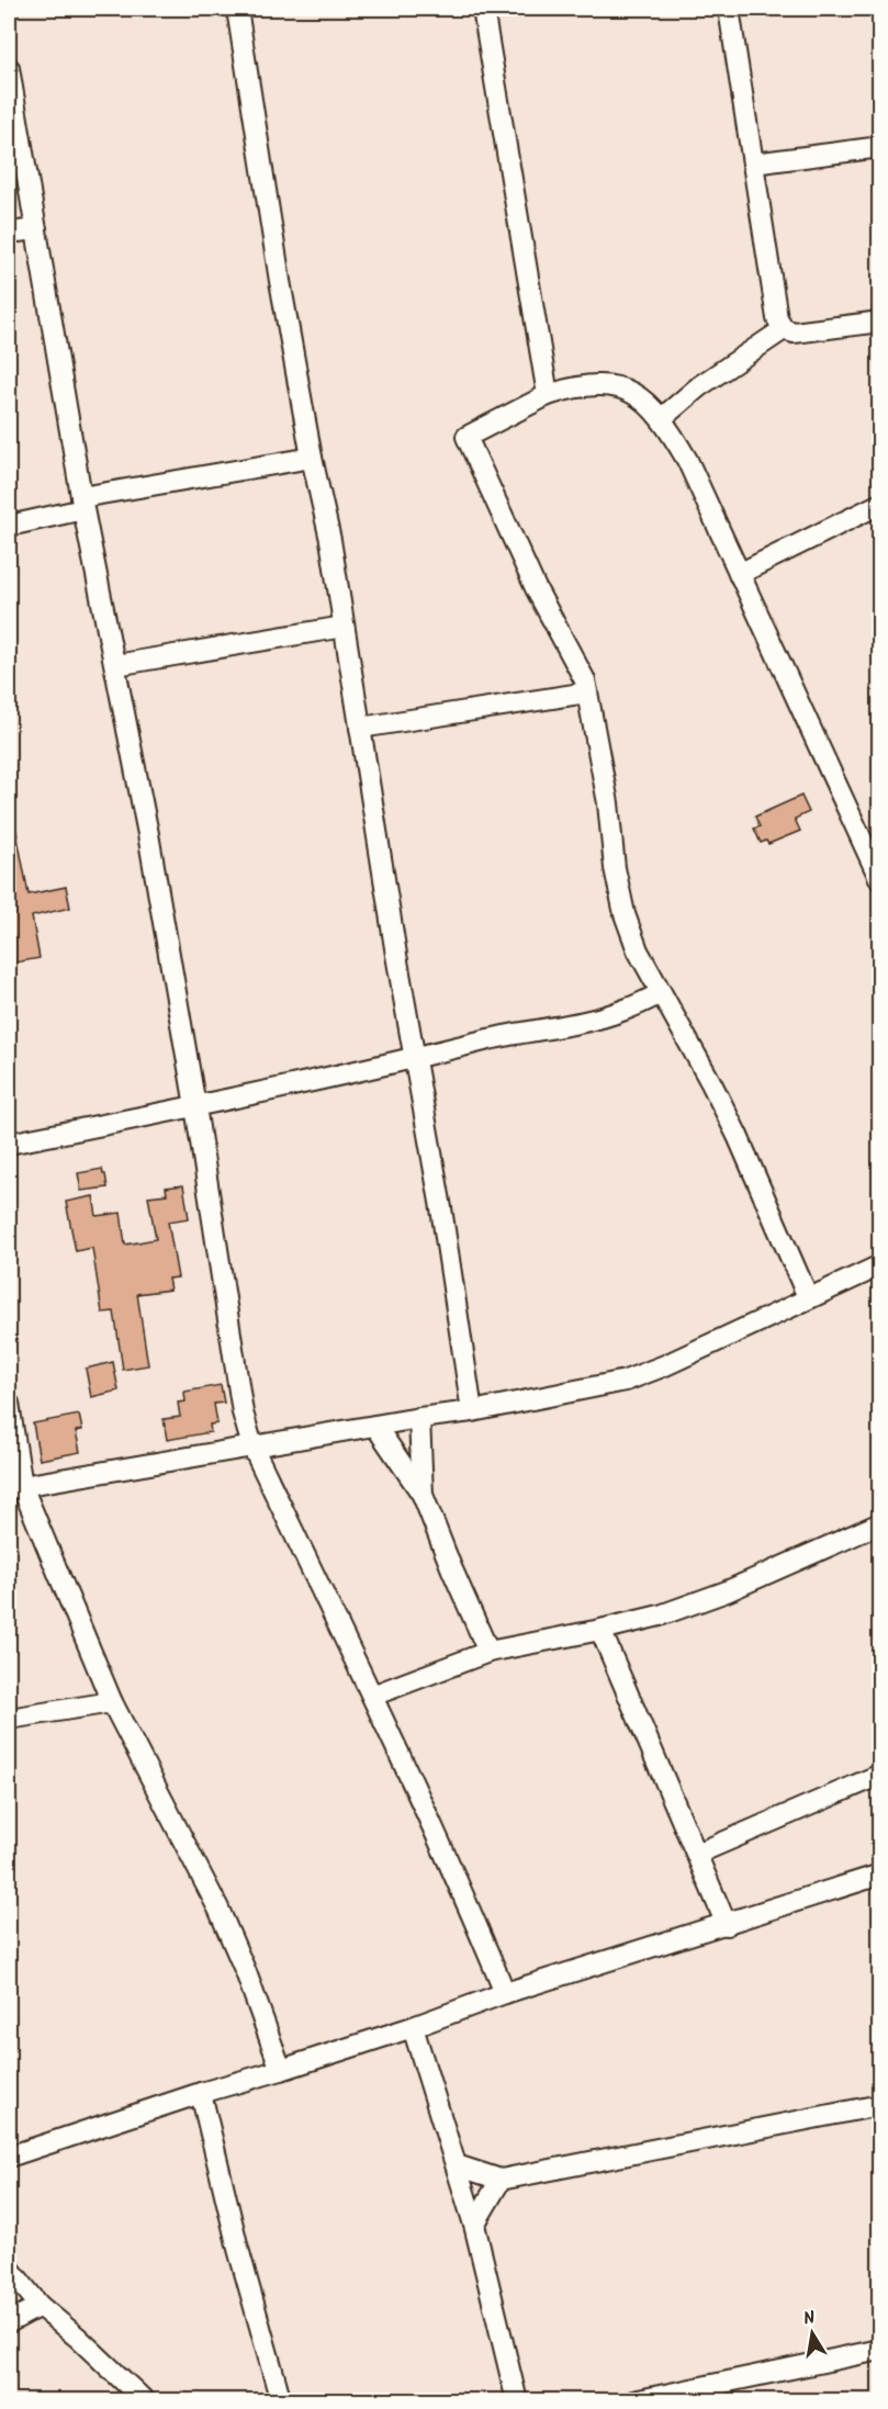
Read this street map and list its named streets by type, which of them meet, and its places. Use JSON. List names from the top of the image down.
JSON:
{
  "north": "top"
}
